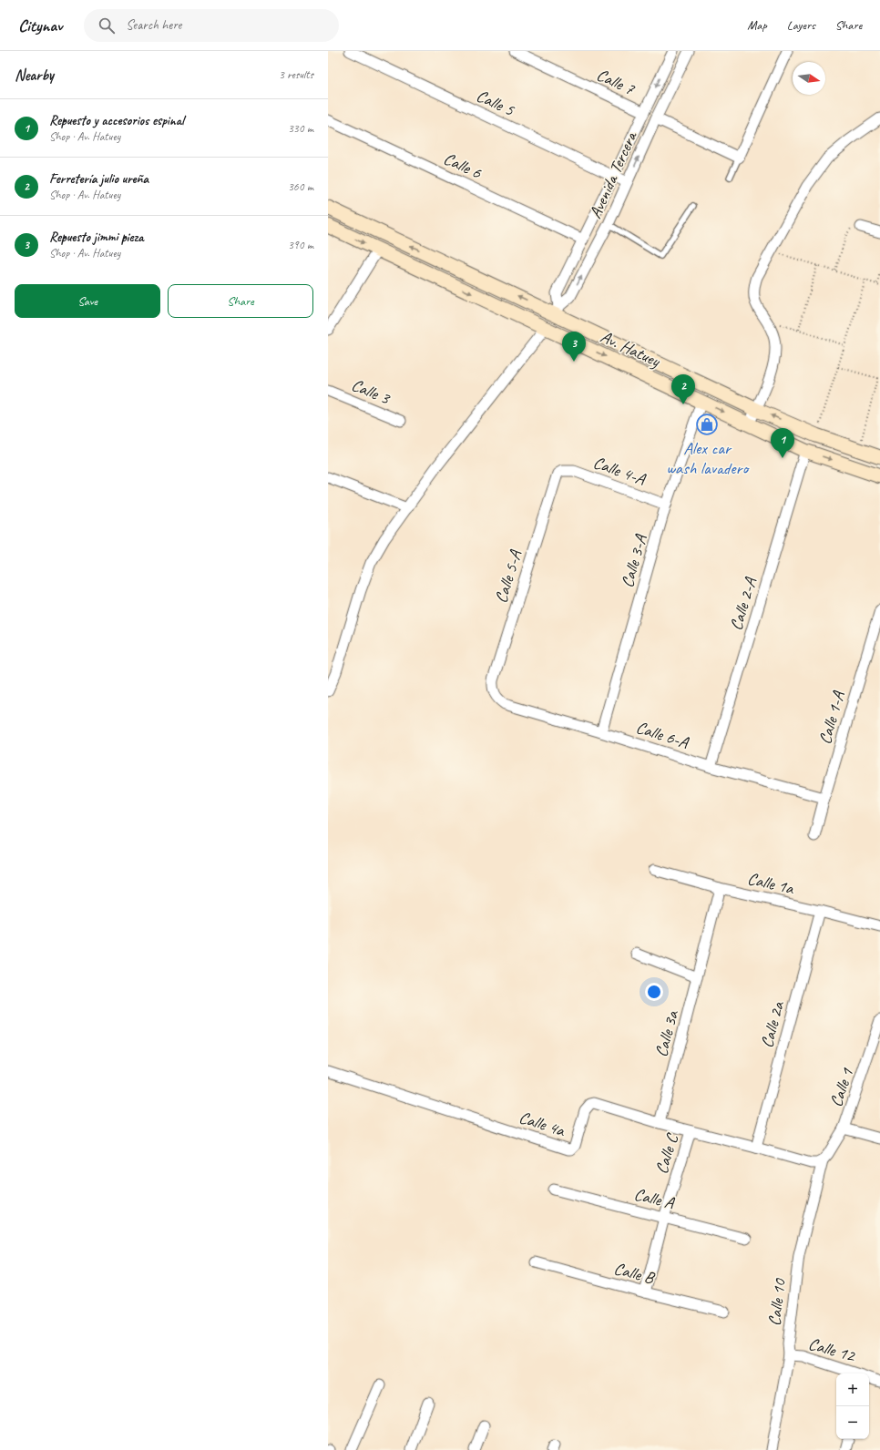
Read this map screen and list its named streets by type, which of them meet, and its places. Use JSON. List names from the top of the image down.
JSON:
{
  "streets": {
    "main road": ["Av. Hatuey"],
    "street": [
      "Calle 7",
      "Calle 5",
      "Calle 6",
      "Avenida Tercera",
      "Calle 3",
      "Calle 4-A",
      "Calle 3-A",
      "Calle 5-A",
      "Calle 2-A",
      "Calle 1-A",
      "Calle 6-A",
      "Calle 1a",
      "Calle 2a",
      "Calle 3a",
      "Calle 1",
      "Calle 4a",
      "Calle C",
      "Calle A",
      "Calle B",
      "Calle 10",
      "Calle 12"
    ]
  },
  "crossings": [
    ["Calle 7", "Avenida Tercera"],
    ["Calle 5", "Avenida Tercera"],
    ["Calle 6", "Avenida Tercera"],
    ["Avenida Tercera", "Av. Hatuey"],
    ["Av. Hatuey", "Calle 3-A"],
    ["Av. Hatuey", "Calle 2-A"],
    ["Calle 4-A", "Calle 3-A"],
    ["Calle 4-A", "Calle 5-A"],
    ["Calle 3-A", "Calle 6-A"],
    ["Calle 5-A", "Calle 6-A"],
    ["Calle 2-A", "Calle 6-A"],
    ["Calle 1-A", "Calle 6-A"],
    ["Calle 1a", "Calle 2a"],
    ["Calle 1a", "Calle 3a"],
    ["Calle 2a", "Calle 4a"],
    ["Calle 3a", "Calle 4a"],
    ["Calle 1", "Calle 4a"],
    ["Calle 1", "Calle 10"],
    ["Calle 4a", "Calle C"],
    ["Calle 4a", "Calle 10"],
    ["Calle C", "Calle A"],
    ["Calle C", "Calle B"],
    ["Calle 10", "Calle 12"]
  ],
  "places": {
    "shop": ["Alex car wash lavadero"]
  },
  "north": "right",
  "page": {
    "header": "Citynav",
    "search": "Search here",
    "nav": ["Map", "Layers", "Share"],
    "heading": ["Nearby", "3 results"],
    "list": [
      {
        "mark": "1",
        "name": "Repuesto y accesorios espinal",
        "note": "Shop · Av. Hatuey",
        "value": "330 m"
      },
      {
        "mark": "2",
        "name": "Ferretería julio ureña",
        "note": "Shop · Av. Hatuey",
        "value": "360 m"
      },
      {
        "mark": "3",
        "name": "Repuesto jimmi pieza",
        "note": "Shop · Av. Hatuey",
        "value": "390 m"
      }
    ],
    "buttons": ["Save", "Share"],
    "pins": ["3", "2", "1"],
    "map_buttons": ["+", "−"]
  }
}
